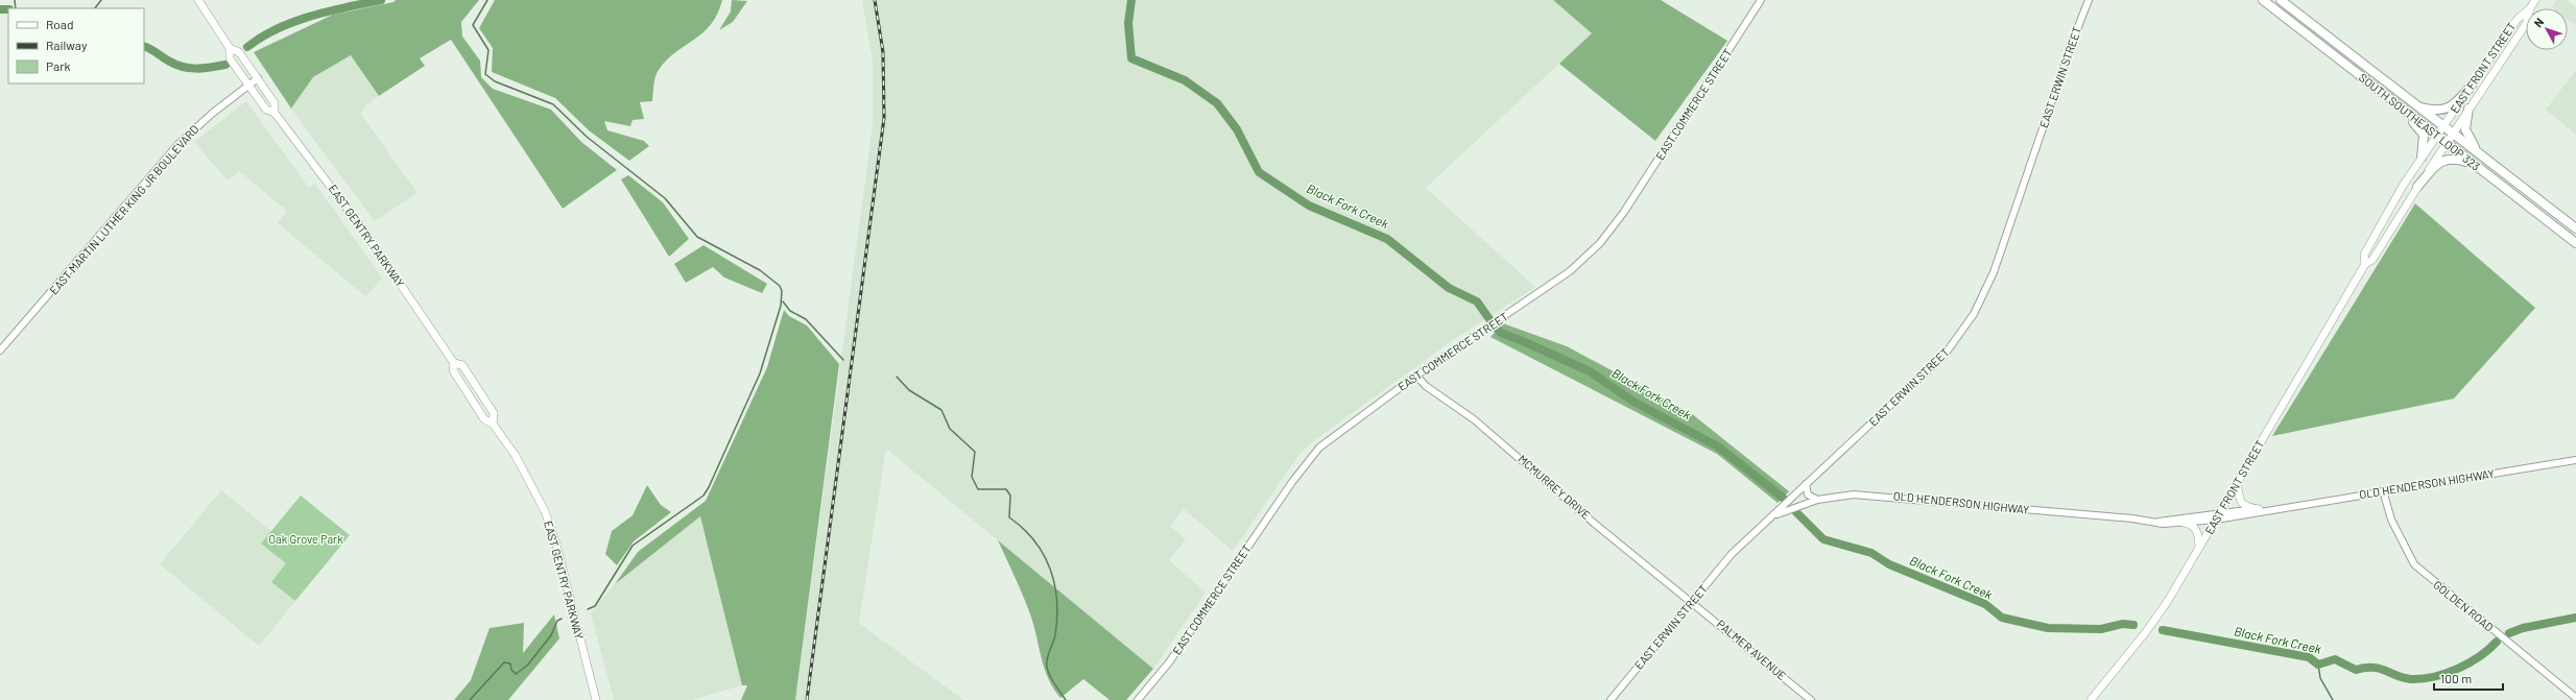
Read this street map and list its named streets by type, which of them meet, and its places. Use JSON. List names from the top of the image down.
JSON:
{
  "streets": {
    "highway": ["SOUTH SOUTHEAST LOOP 323"],
    "main road": [
      "EAST FRONT STREET",
      "EAST ERWIN STREET",
      "EAST COMMERCE STREET",
      "EAST MARTIN LUTHER KING JR BOULEVARD",
      "EAST GENTRY PARKWAY",
      "OLD HENDERSON HIGHWAY",
      "MCMURREY DRIVE",
      "GOLDEN ROAD",
      "PALMER AVENUE"
    ]
  },
  "crossings": [
    ["EAST FRONT STREET", "SOUTH SOUTHEAST LOOP 323"],
    ["EAST FRONT STREET", "OLD HENDERSON HIGHWAY"],
    ["EAST ERWIN STREET", "OLD HENDERSON HIGHWAY"],
    ["EAST ERWIN STREET", "MCMURREY DRIVE"],
    ["EAST ERWIN STREET", "PALMER AVENUE"],
    ["EAST COMMERCE STREET", "MCMURREY DRIVE"],
    ["EAST MARTIN LUTHER KING JR BOULEVARD", "EAST GENTRY PARKWAY"],
    ["OLD HENDERSON HIGHWAY", "GOLDEN ROAD"],
    ["MCMURREY DRIVE", "PALMER AVENUE"]
  ],
  "water": ["Black Fork Creek"],
  "parks": ["Oak Grove Park"],
  "legend": ["Road", "Railway", "Park"],
  "scale_bar": "100 m",
  "north": "top left"
}
